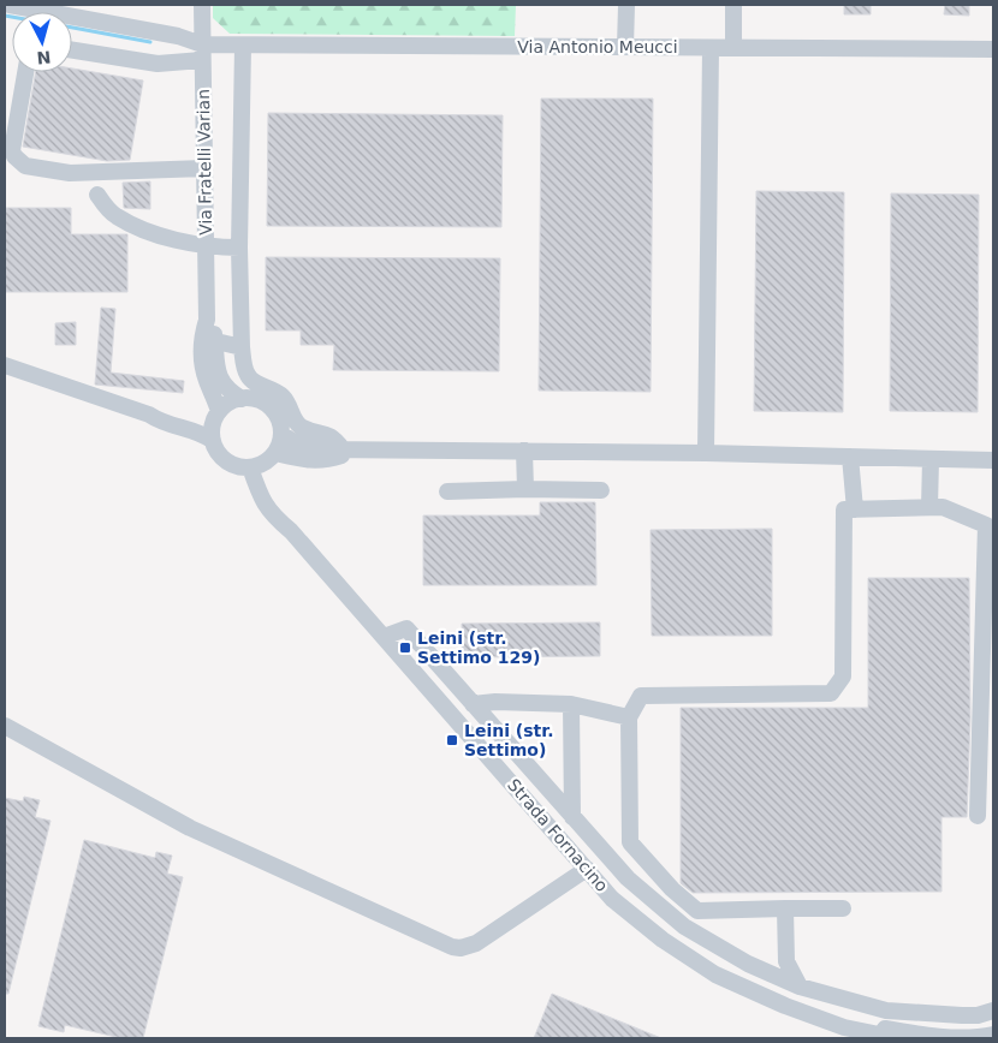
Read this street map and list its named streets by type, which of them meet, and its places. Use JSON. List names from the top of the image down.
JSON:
{
  "streets": {
    "street": ["Via Antonio Meucci", "Via Fratelli Varian", "Strada Fornacino"]
  },
  "crossings": [
    ["Via Antonio Meucci", "Via Fratelli Varian"],
    ["Via Fratelli Varian", "Strada Fornacino"]
  ],
  "places": {
    "transit": ["Leini (str. Settimo 129)", "Leini (str. Settimo)"]
  },
  "north": "bottom"
}
